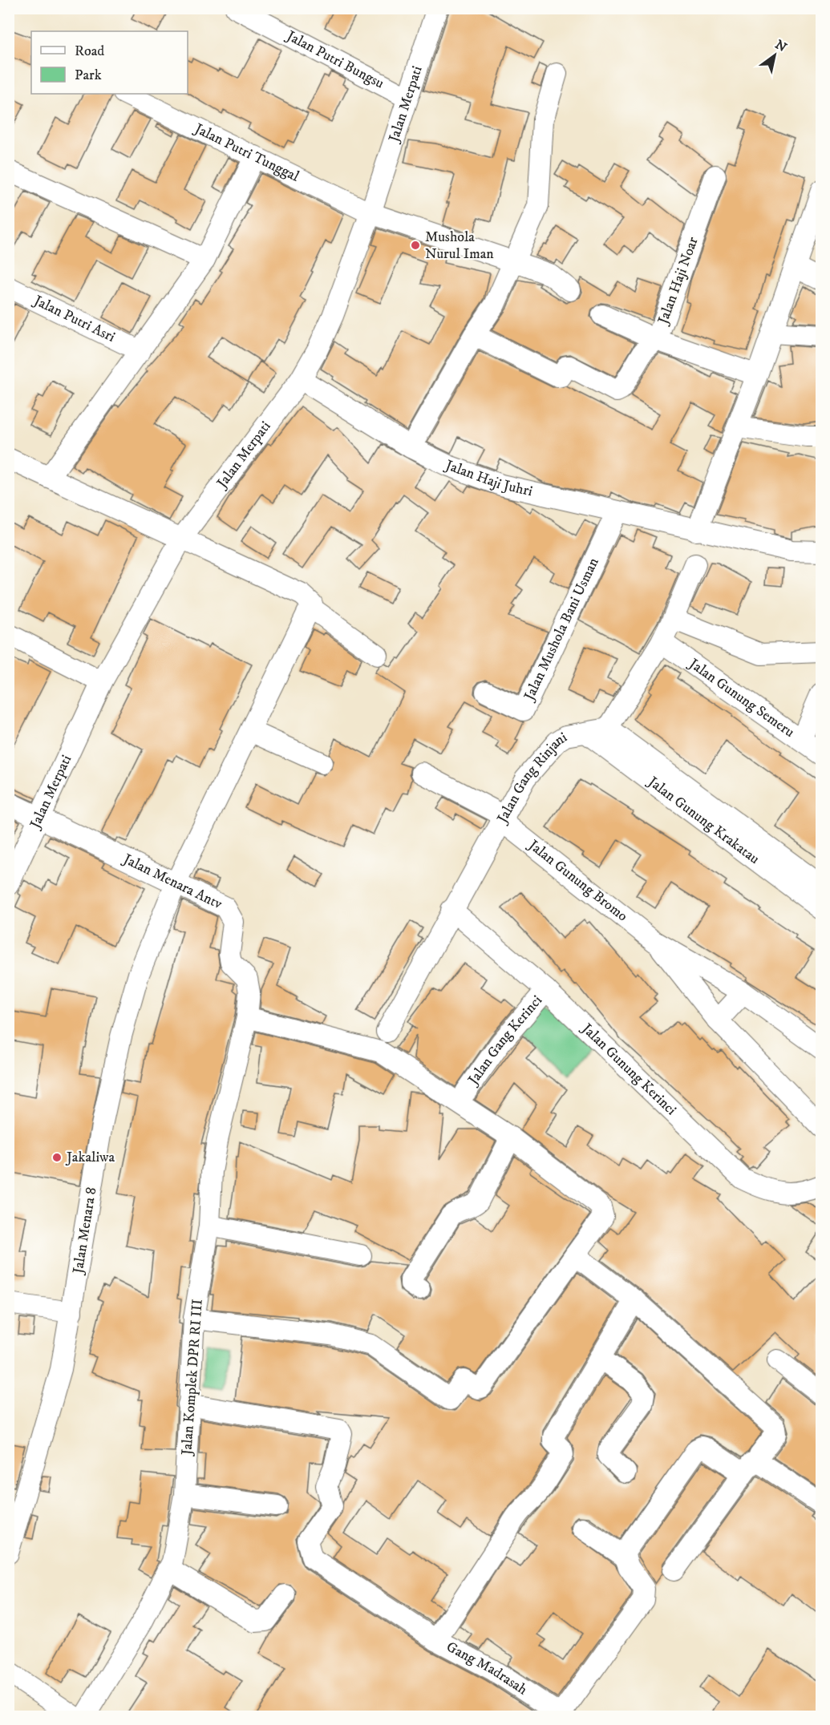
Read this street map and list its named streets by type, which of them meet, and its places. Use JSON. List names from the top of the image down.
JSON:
{
  "streets": {
    "street": [
      "Jalan Putri Bungsu",
      "Jalan Merpati",
      "Jalan Putri Tunggal",
      "Jalan Haji Noar",
      "Jalan Putri Asri",
      "Jalan Haji Juhri",
      "Jalan Mushola Bani Usman",
      "Jalan Gunung Semeru",
      "Jalan Gang Rinjani",
      "Jalan Gunung Krakatau",
      "Jalan Gunung Bromo",
      "Jalan Menara Antv",
      "Jalan Gang Kerinci",
      "Jalan Gunung Kerinci",
      "Jalan Menara 8",
      "Jalan Komplek DPR RI III",
      "Gang Madrasah"
    ]
  },
  "crossings": [
    ["Jalan Putri Bungsu", "Jalan Merpati"],
    ["Jalan Merpati", "Jalan Putri Tunggal"],
    ["Jalan Merpati", "Jalan Haji Juhri"],
    ["Jalan Merpati", "Jalan Menara Antv"],
    ["Jalan Haji Juhri", "Jalan Mushola Bani Usman"],
    ["Jalan Gang Rinjani", "Jalan Gunung Krakatau"],
    ["Jalan Gang Rinjani", "Jalan Gunung Bromo"],
    ["Jalan Gang Rinjani", "Jalan Gunung Kerinci"],
    ["Jalan Menara Antv", "Jalan Menara 8"],
    ["Jalan Menara Antv", "Jalan Komplek DPR RI III"],
    ["Jalan Gang Kerinci", "Jalan Gunung Kerinci"],
    ["Jalan Komplek DPR RI III", "Gang Madrasah"]
  ],
  "places": ["Mushola Nurul Iman", "Jakaliwa"],
  "legend": ["Road", "Park"],
  "north": "top right"
}
